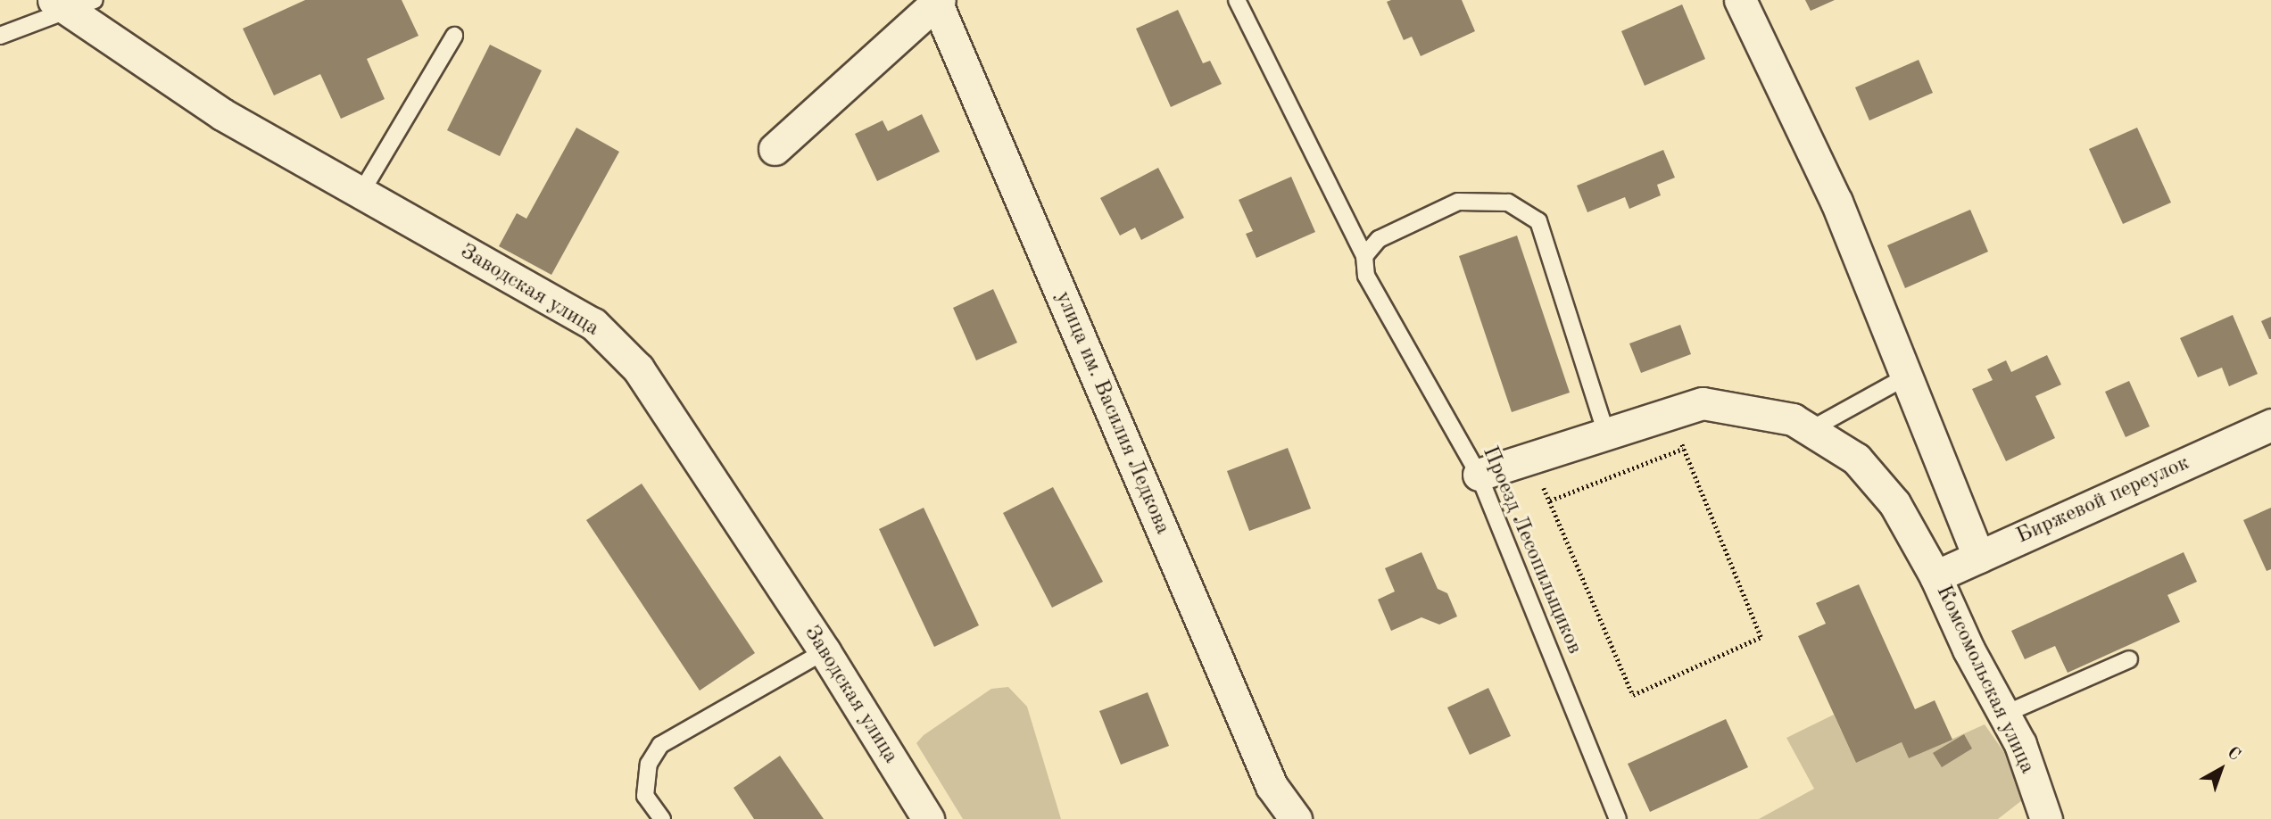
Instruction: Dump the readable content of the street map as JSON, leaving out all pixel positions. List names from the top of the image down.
{
  "streets": {
    "street": [
      "Заводская улица",
      "улица им. Василия Ледкова",
      "Биржевой переулок",
      "Комсомольская улица"
    ],
    "lane": ["Проезд Лесопильщиков"]
  },
  "crossings": [
    ["Биржевой переулок", "Комсомольская улица"],
    ["Проезд Лесопильщиков", "Комсомольская улица"]
  ],
  "north": "top right"
}
